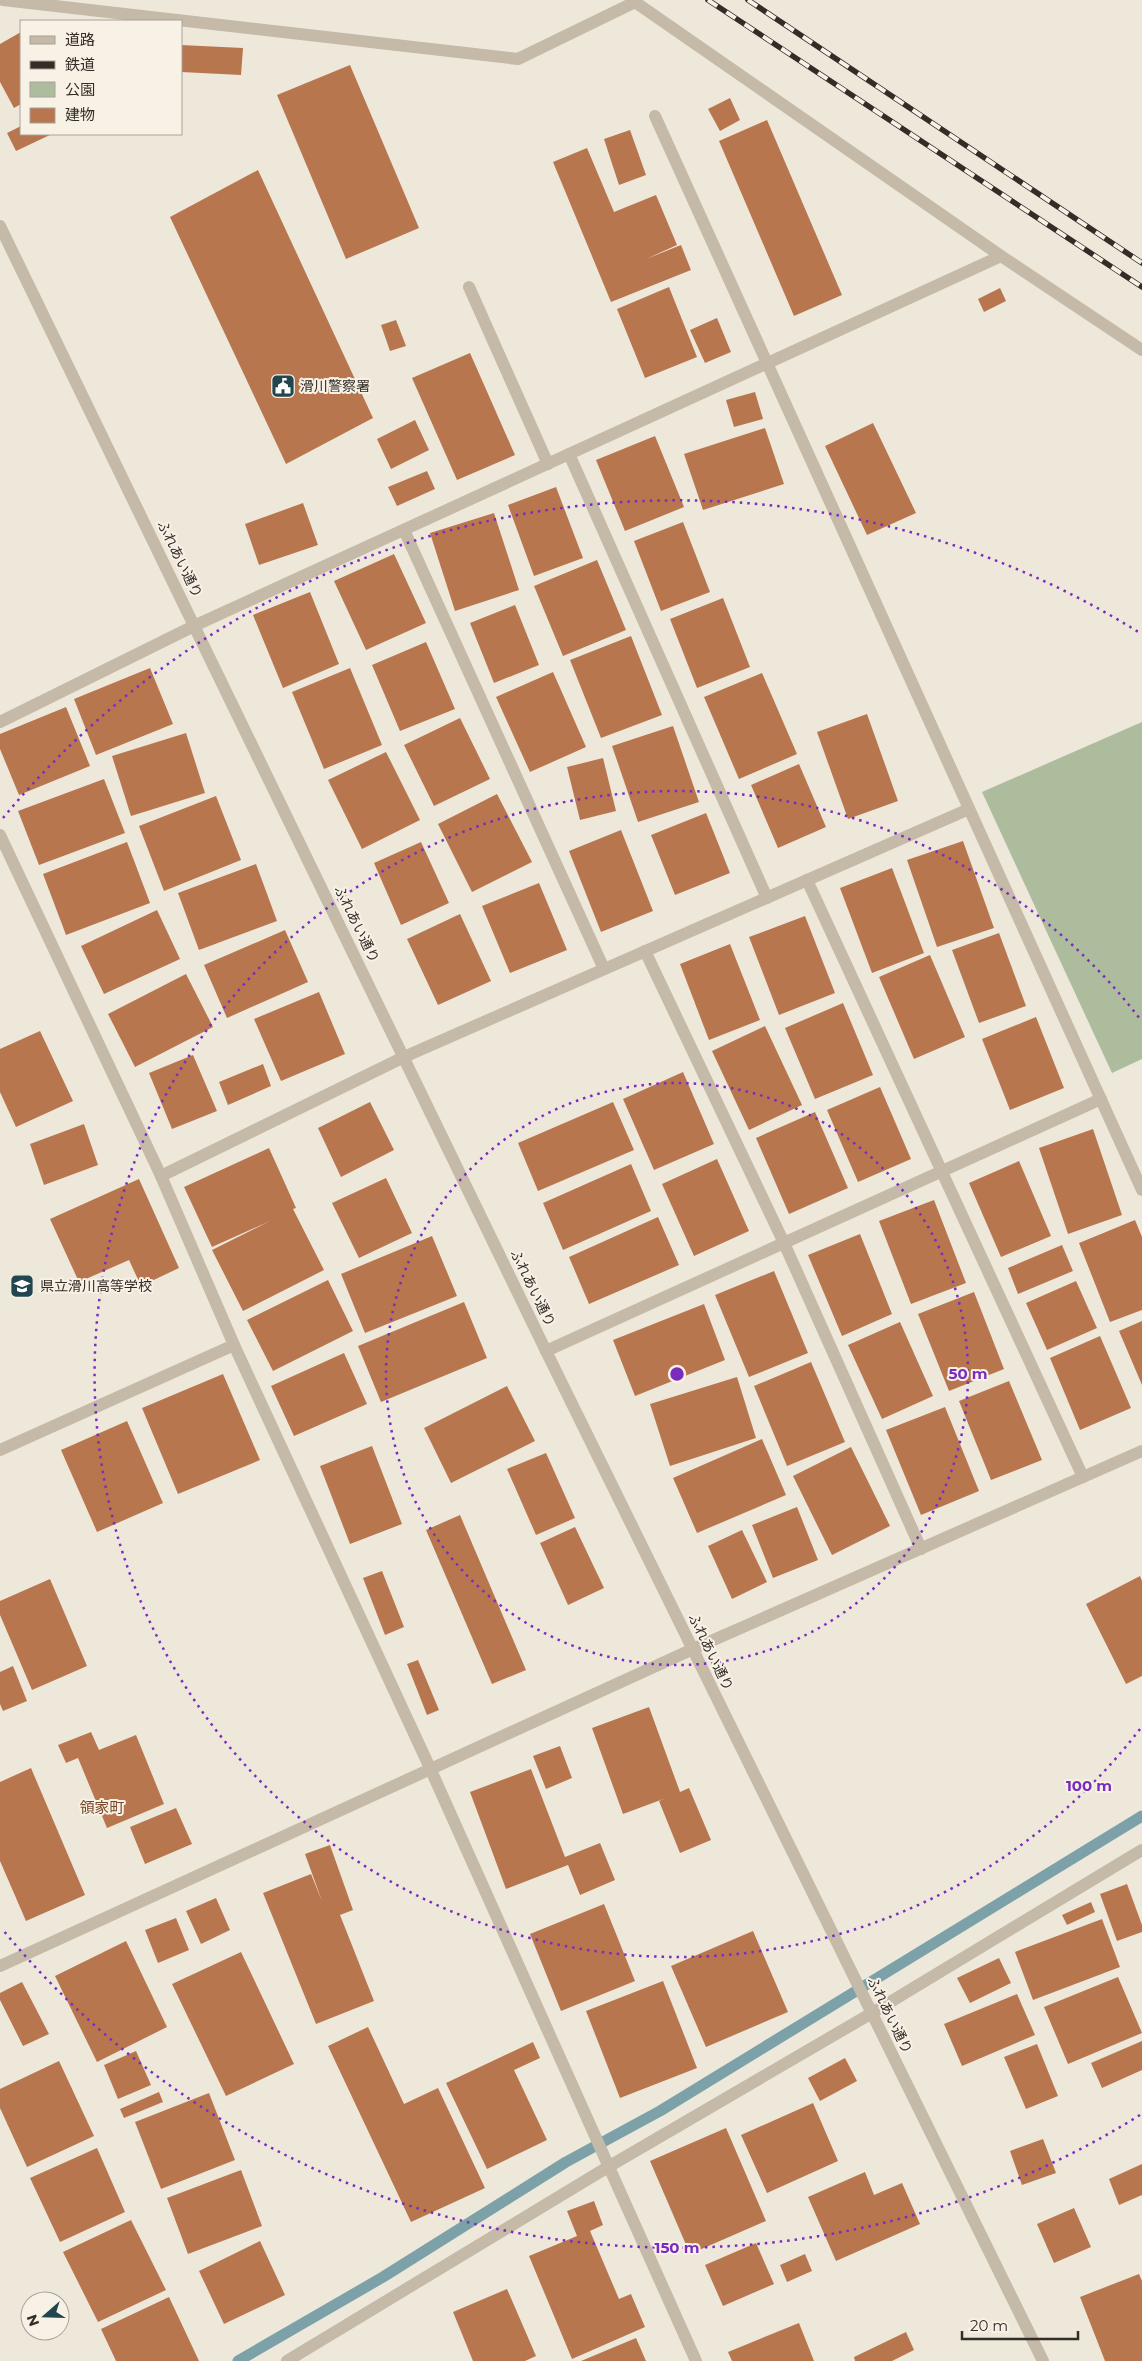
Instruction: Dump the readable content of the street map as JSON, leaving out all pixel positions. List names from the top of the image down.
{
  "streets": {
    "street": ["ふれあい通り"]
  },
  "districts": ["領家町"],
  "places": {
    "public building": ["滑川警察署"],
    "school or university": ["県立滑川高等学校"]
  },
  "legend": [
    "道路",
    "鉄道",
    "公園",
    "建物"
  ],
  "scale_bar": "20 m",
  "north": "left",
  "rings": ["50 m", "100 m", "150 m"]
}
